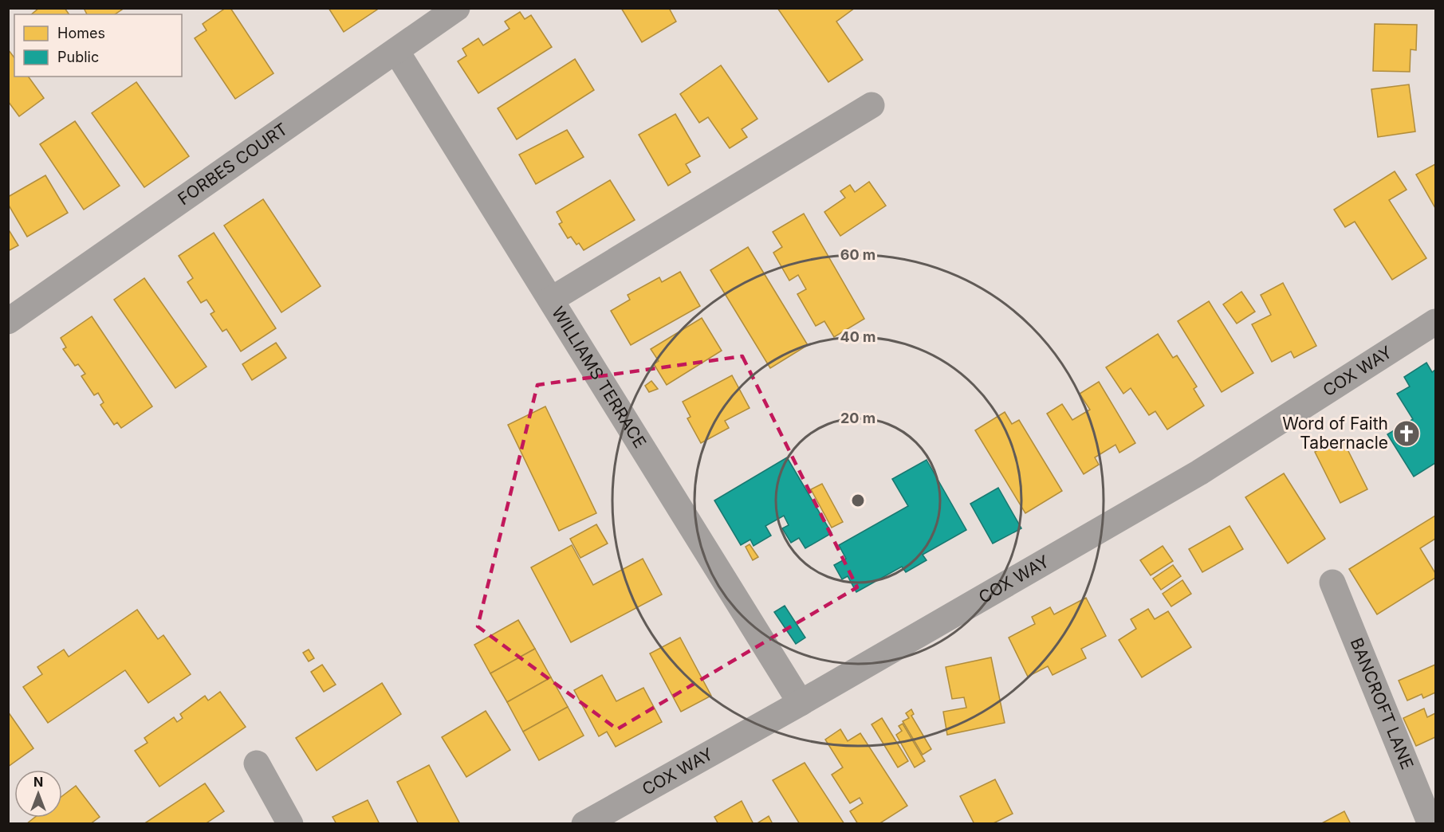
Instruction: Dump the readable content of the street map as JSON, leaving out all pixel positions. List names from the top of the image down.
{
  "streets": {
    "street": [
      "FORBES COURT",
      "COX WAY",
      "WILLIAMS TERRACE",
      "BANCROFT LANE"
    ]
  },
  "crossings": [
    ["FORBES COURT", "WILLIAMS TERRACE"],
    ["COX WAY", "WILLIAMS TERRACE"]
  ],
  "places": {
    "church": ["Word of Faith Tabernacle"]
  },
  "legend": ["Homes", "Public"],
  "north": "top",
  "rings": ["60 m", "40 m", "20 m"]
}
